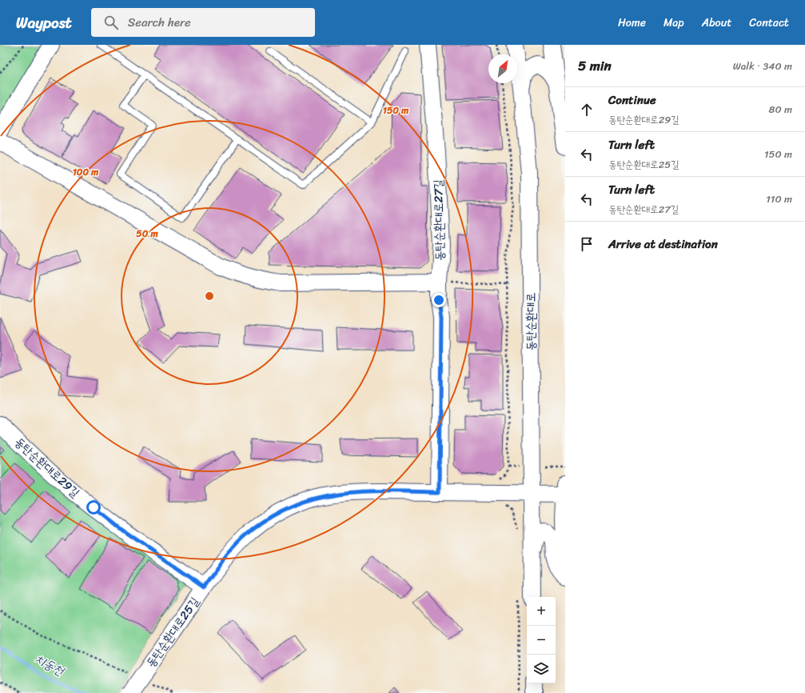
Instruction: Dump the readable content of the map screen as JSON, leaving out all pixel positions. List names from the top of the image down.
{
  "streets": {
    "street": [
      "동탄순환대로27길",
      "동탄순환대로",
      "동탄순환대로29길",
      "동탄순환대로25길"
    ]
  },
  "crossings": [
    ["동탄순환대로27길", "동탄순환대로25길"],
    ["동탄순환대로", "동탄순환대로25길"],
    ["동탄순환대로29길", "동탄순환대로25길"]
  ],
  "water": ["치동천"],
  "north": "top right",
  "page": {
    "header": "Waypost",
    "search": "Search here",
    "nav": [
      "Home",
      "Map",
      "About",
      "Contact"
    ],
    "heading": ["5 min", "Walk · 340 m"],
    "list": [
      ["Continue", "동탄순환대로29길", "80 m"],
      ["Turn left", "동탄순환대로25길", "150 m"],
      ["Turn left", "동탄순환대로27길", "110 m"],
      "Arrive at destination"
    ],
    "map_buttons": ["+", "−"]
  },
  "rings": ["150 m", "100 m", "50 m"]
}
